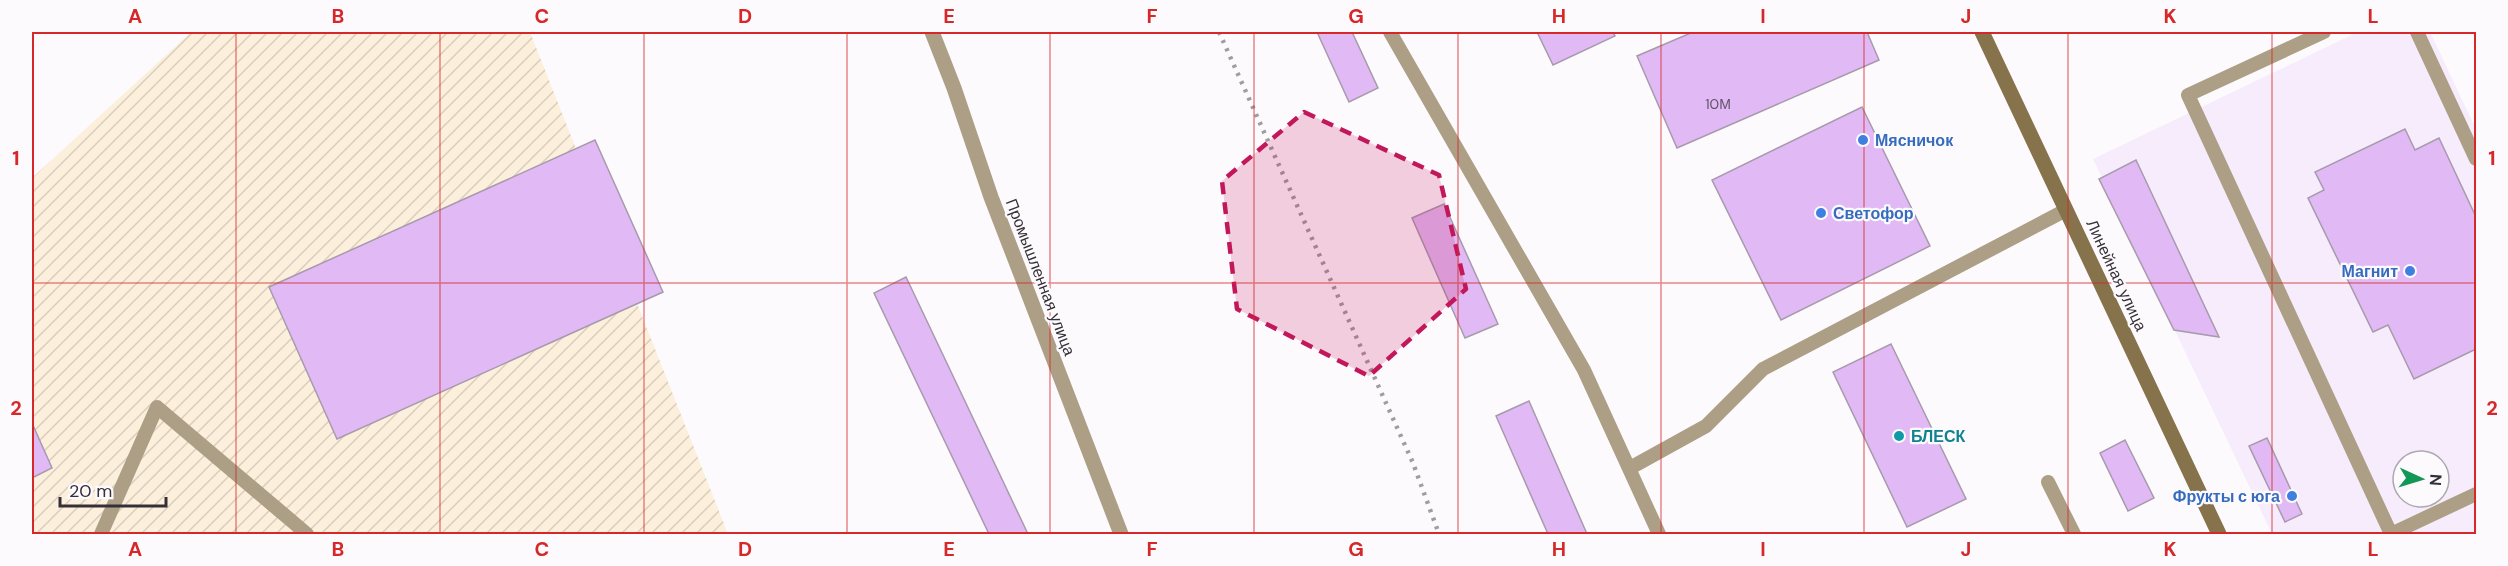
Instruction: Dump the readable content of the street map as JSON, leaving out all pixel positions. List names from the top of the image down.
{
  "streets": {
    "main road": ["Линейная улица"],
    "street": ["Промышленная улица"]
  },
  "places": [
    "Мясничок",
    "Светофор",
    "Магнит",
    "БЛЕСК",
    "Фрукты с юга"
  ],
  "house_numbers": ["10М"],
  "scale_bar": "20 m",
  "north": "right",
  "grid": {
    "columns": [
      "A",
      "B",
      "C",
      "D",
      "E",
      "F",
      "G",
      "H",
      "I",
      "J",
      "K",
      "L"
    ],
    "rows": ["1", "2"]
  }
}
